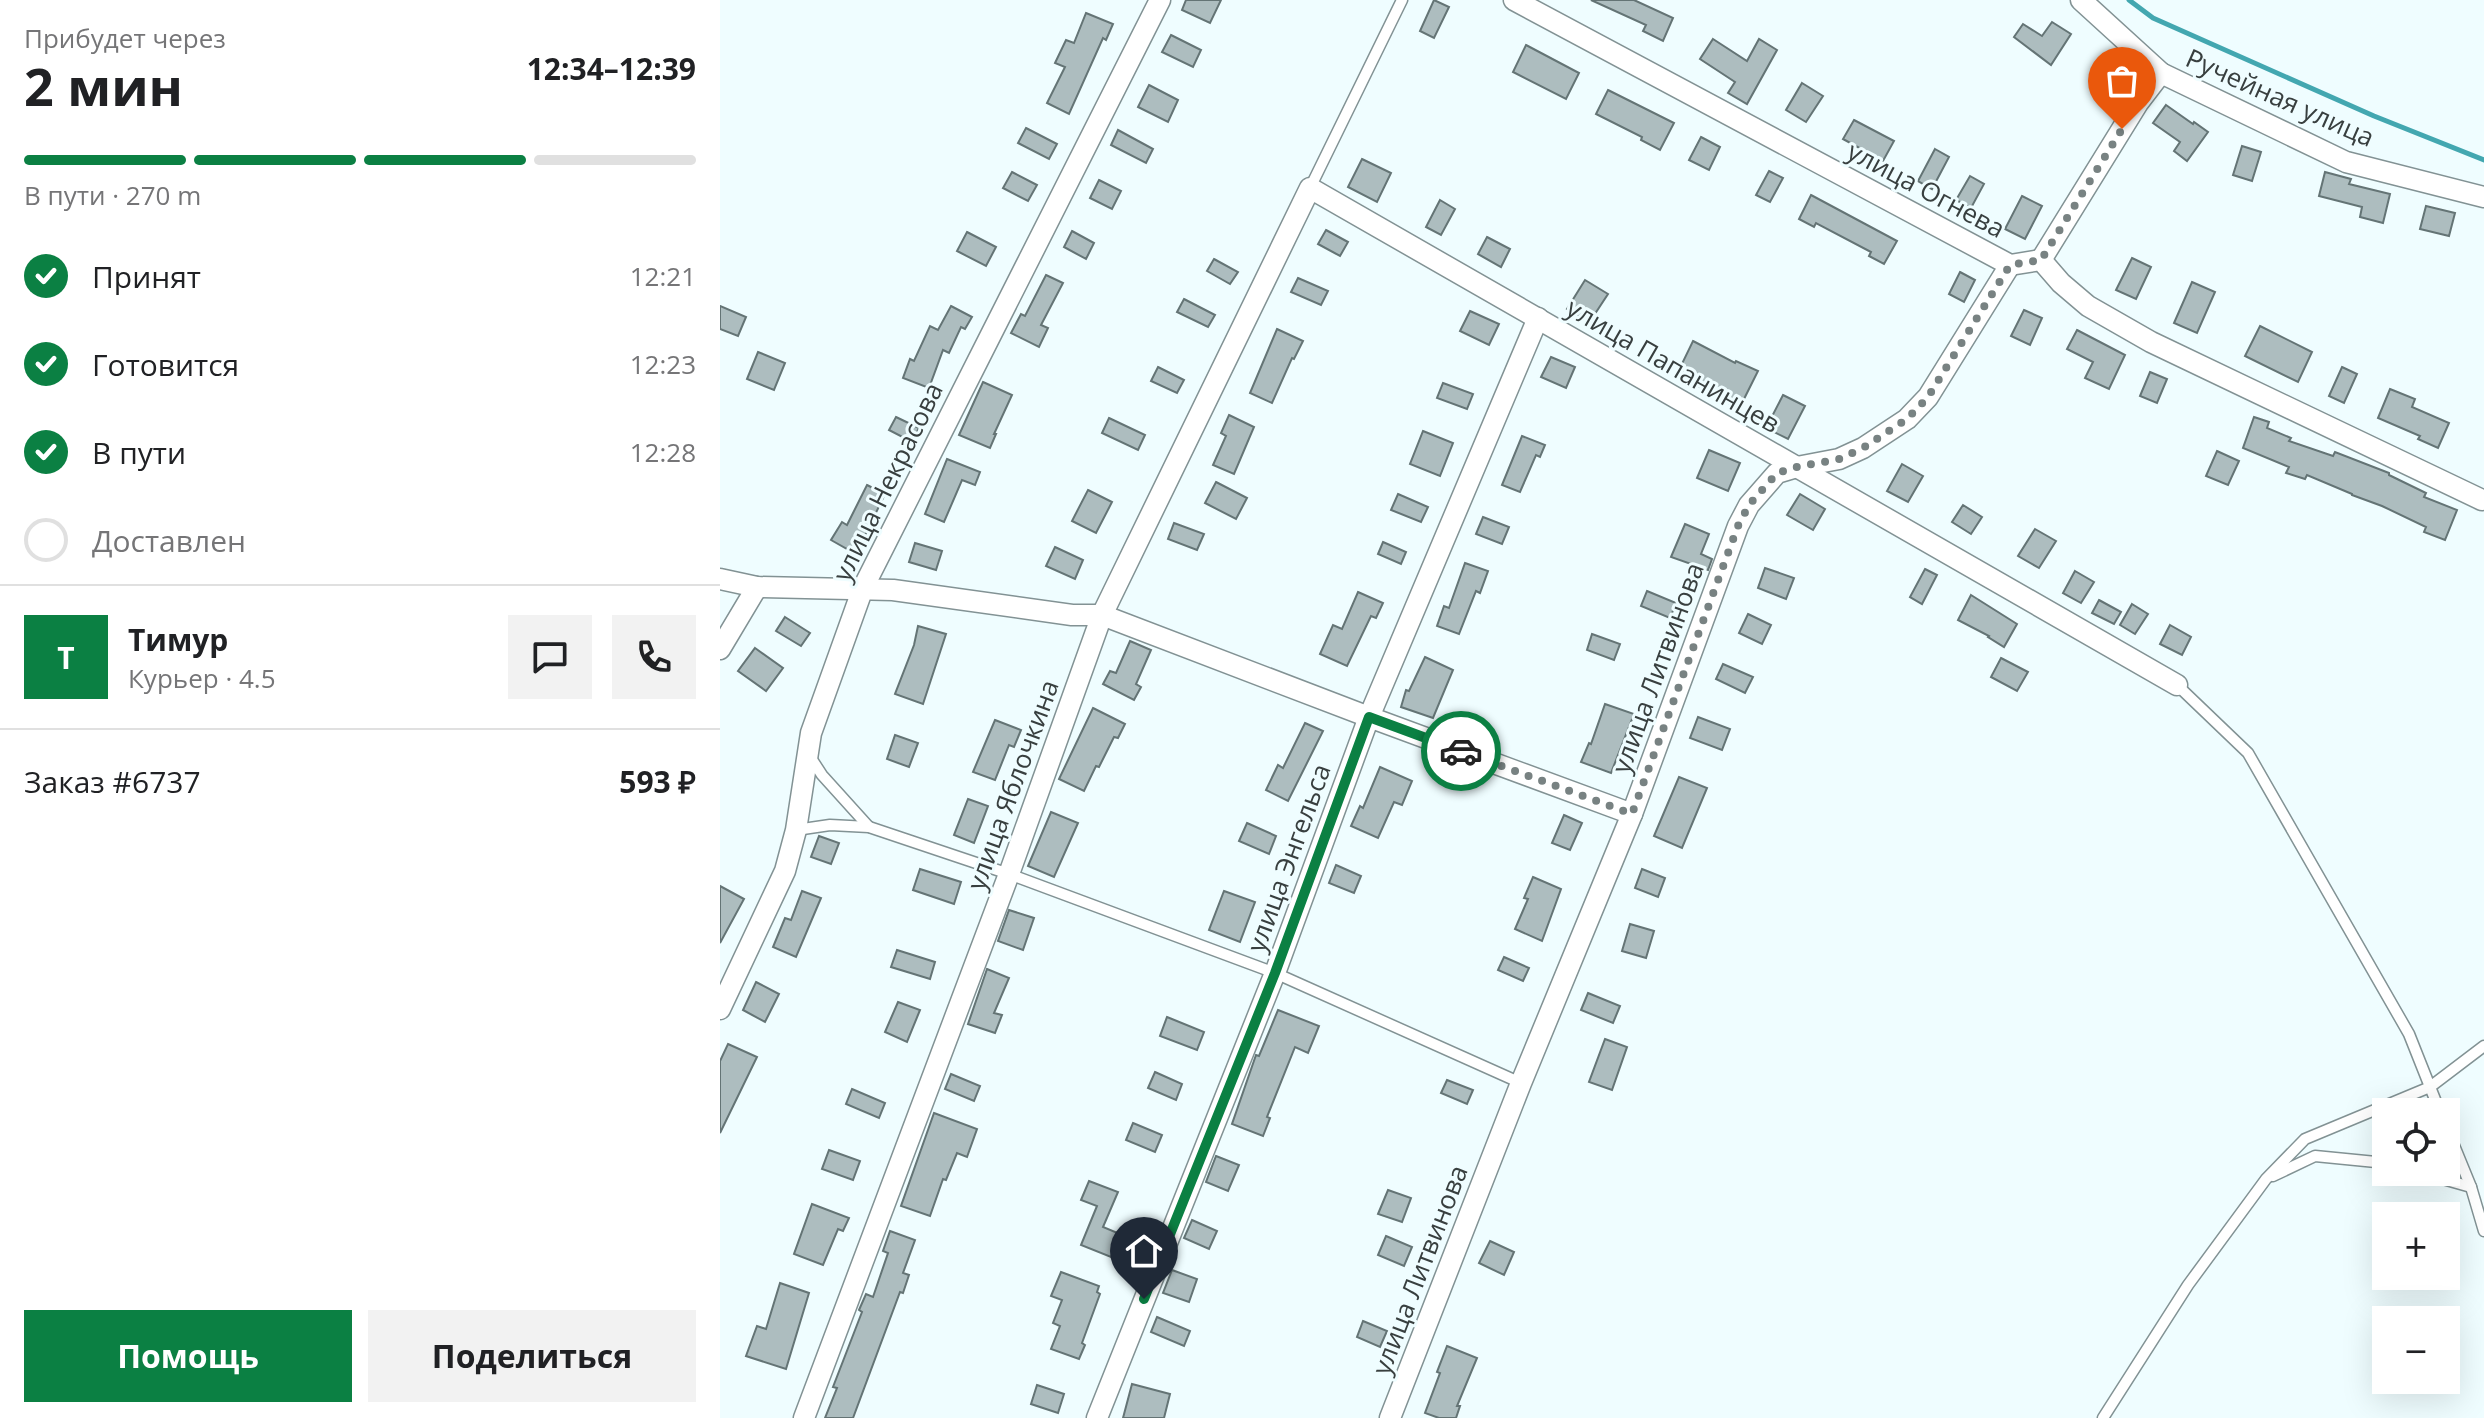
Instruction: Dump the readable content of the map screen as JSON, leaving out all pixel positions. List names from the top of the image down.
{
  "streets": {
    "street": [
      "Ручейная улица",
      "улица Огнева",
      "улица Папанинцев",
      "улица Некрасова",
      "улица Литвинова",
      "улица Яблочкина",
      "улица Энгельса"
    ]
  },
  "crossings": [
    ["улица Огнева", "улица Литвинова"],
    ["улица Папанинцев", "улица Литвинова"],
    ["улица Папанинцев", "улица Яблочкина"],
    ["улица Папанинцев", "улица Энгельса"]
  ],
  "page": {
    "heading": ["2 мин", "Прибудет через", "12:34–12:39"],
    "panel": [
      "Тимур",
      "Курьер · 4.5",
      "Заказ #6737",
      "593 ₽"
    ],
    "bar": "В пути · 270 m",
    "list": [
      ["Принят", "12:21"],
      ["Готовится", "12:23"],
      ["В пути", "12:28"],
      "Доставлен"
    ],
    "round": "Т",
    "map_buttons": ["+", "−"],
    "buttons": ["Помощь", "Поделиться"]
  }
}
